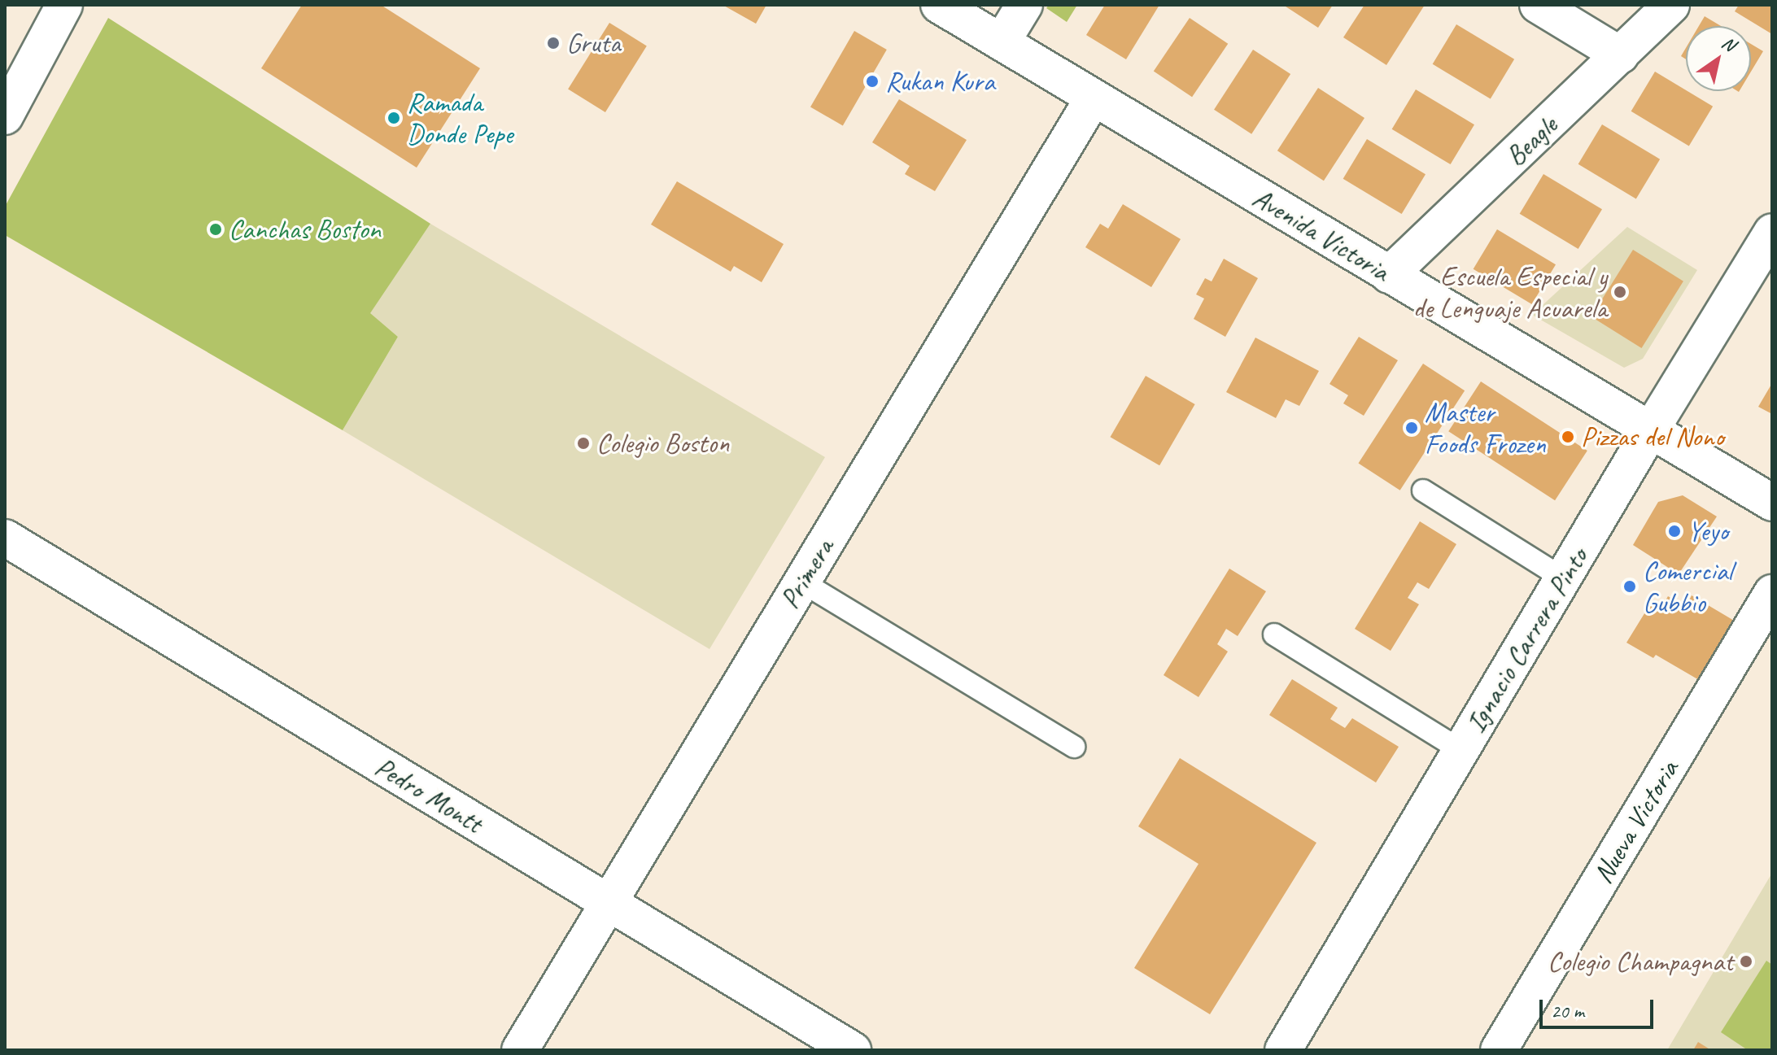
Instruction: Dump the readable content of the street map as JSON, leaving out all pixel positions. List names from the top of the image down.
{
  "streets": {
    "street": [
      "Beagle",
      "Avenida Victoria",
      "Primera",
      "Ignacio Carrera Pinto",
      "Pedro Montt",
      "Nueva Victoria"
    ]
  },
  "crossings": [
    ["Beagle", "Avenida Victoria"],
    ["Avenida Victoria", "Primera"],
    ["Avenida Victoria", "Ignacio Carrera Pinto"],
    ["Primera", "Pedro Montt"]
  ],
  "places": [
    "Gruta",
    "Rukan Kura",
    "Ramada Donde Pepe",
    "Canchas Boston",
    "Escuela Especial y de Lenguaje Acuarela",
    "Master Foods Frozen",
    "Pizzas del Nono",
    "Colegio Boston",
    "Yeyo",
    "Comercial Gubbio",
    "Colegio Champagnat"
  ],
  "scale_bar": "20 m",
  "north": "top right"
}
